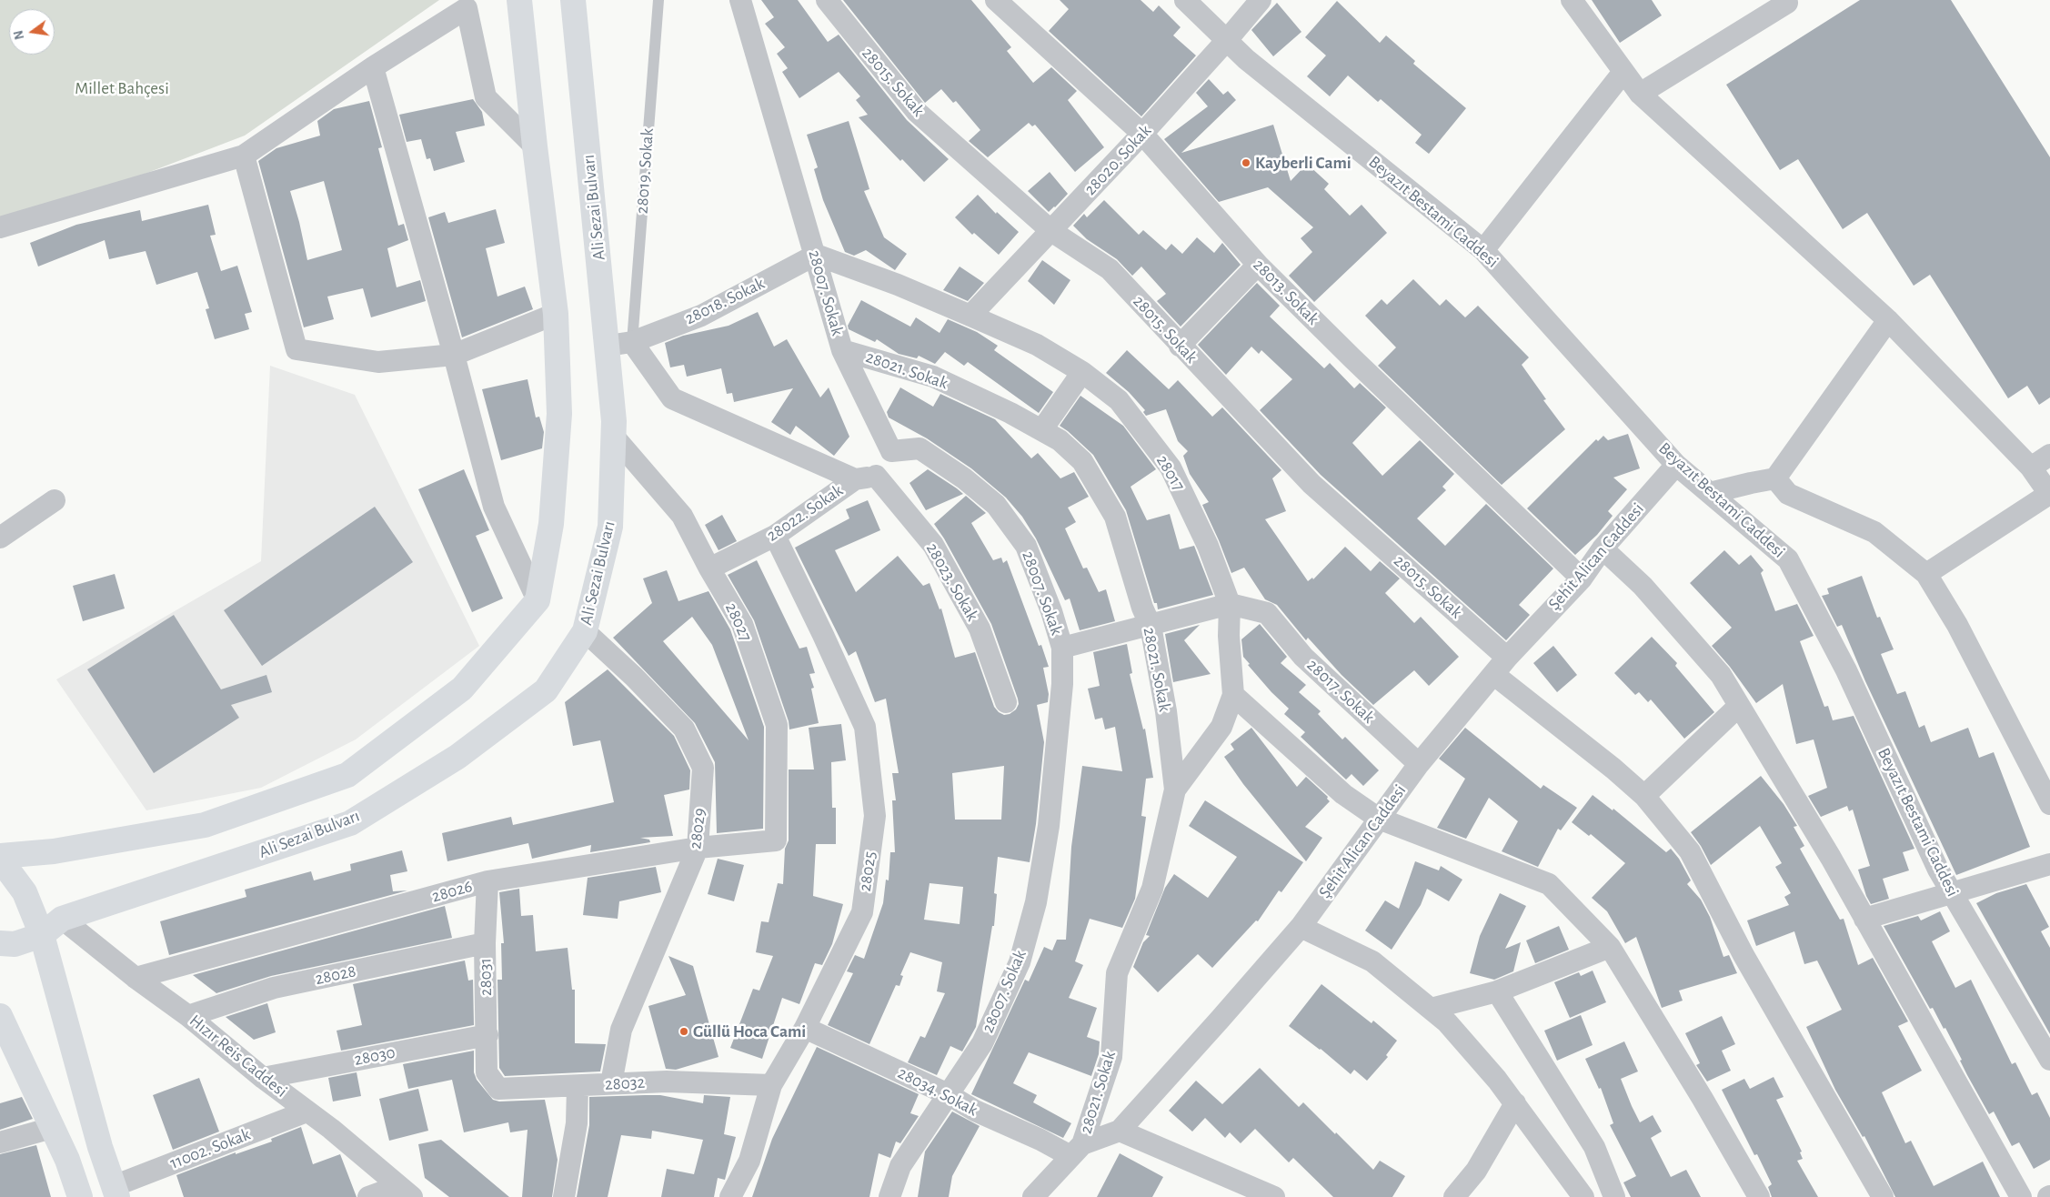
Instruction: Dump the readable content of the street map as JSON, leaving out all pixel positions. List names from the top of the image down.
{
  "streets": {
    "main road": ["Ali Sezai Bulvarı"],
    "street": [
      "28015. Sokak",
      "28020. Sokak",
      "Beyazıt Bestami Caddesi",
      "28013. Sokak",
      "28007. Sokak",
      "28018. Sokak",
      "28021. Sokak",
      "28017",
      "28022. Sokak",
      "Şehit Alican Caddesi",
      "28023. Sokak",
      "28027",
      "28017. Sokak",
      "28029",
      "28025",
      "28026",
      "28028",
      "28031",
      "Hızır Reis Caddesi",
      "28030",
      "28032",
      "28034. Sokak",
      "11002. Sokak"
    ],
    "lane": ["28019. Sokak"]
  },
  "crossings": [
    ["28015. Sokak", "28020. Sokak"],
    ["28015. Sokak", "Şehit Alican Caddesi"],
    ["28020. Sokak", "Beyazıt Bestami Caddesi"],
    ["28020. Sokak", "28013. Sokak"],
    ["28020. Sokak", "28017"],
    ["28019. Sokak", "28018. Sokak"],
    ["Ali Sezai Bulvarı", "28027"],
    ["Ali Sezai Bulvarı", "28029"],
    ["Ali Sezai Bulvarı", "Hızır Reis Caddesi"],
    ["Beyazıt Bestami Caddesi", "Şehit Alican Caddesi"],
    ["28013. Sokak", "Şehit Alican Caddesi"],
    ["28007. Sokak", "28018. Sokak"],
    ["28007. Sokak", "28021. Sokak"],
    ["28007. Sokak", "28017"],
    ["28007. Sokak", "28022. Sokak"],
    ["28007. Sokak", "28034. Sokak"],
    ["28018. Sokak", "28017"],
    ["28021. Sokak", "Şehit Alican Caddesi"],
    ["28021. Sokak", "28034. Sokak"],
    ["28017", "28017. Sokak"],
    ["28022. Sokak", "28023. Sokak"],
    ["28022. Sokak", "28027"],
    ["28022. Sokak", "28025"],
    ["Şehit Alican Caddesi", "28017. Sokak"],
    ["Şehit Alican Caddesi", "28034. Sokak"],
    ["28027", "28026"],
    ["28029", "28026"],
    ["28029", "28032"],
    ["28025", "28032"],
    ["28025", "28034. Sokak"],
    ["28026", "28031"],
    ["28026", "Hızır Reis Caddesi"],
    ["28028", "28031"],
    ["28028", "Hızır Reis Caddesi"],
    ["28031", "28030"],
    ["28031", "28032"],
    ["Hızır Reis Caddesi", "28030"],
    ["Hızır Reis Caddesi", "11002. Sokak"]
  ],
  "parks": ["Millet Bahçesi"],
  "places": ["Kayberli Cami", "Güllü Hoca Cami"],
  "north": "left"
}
